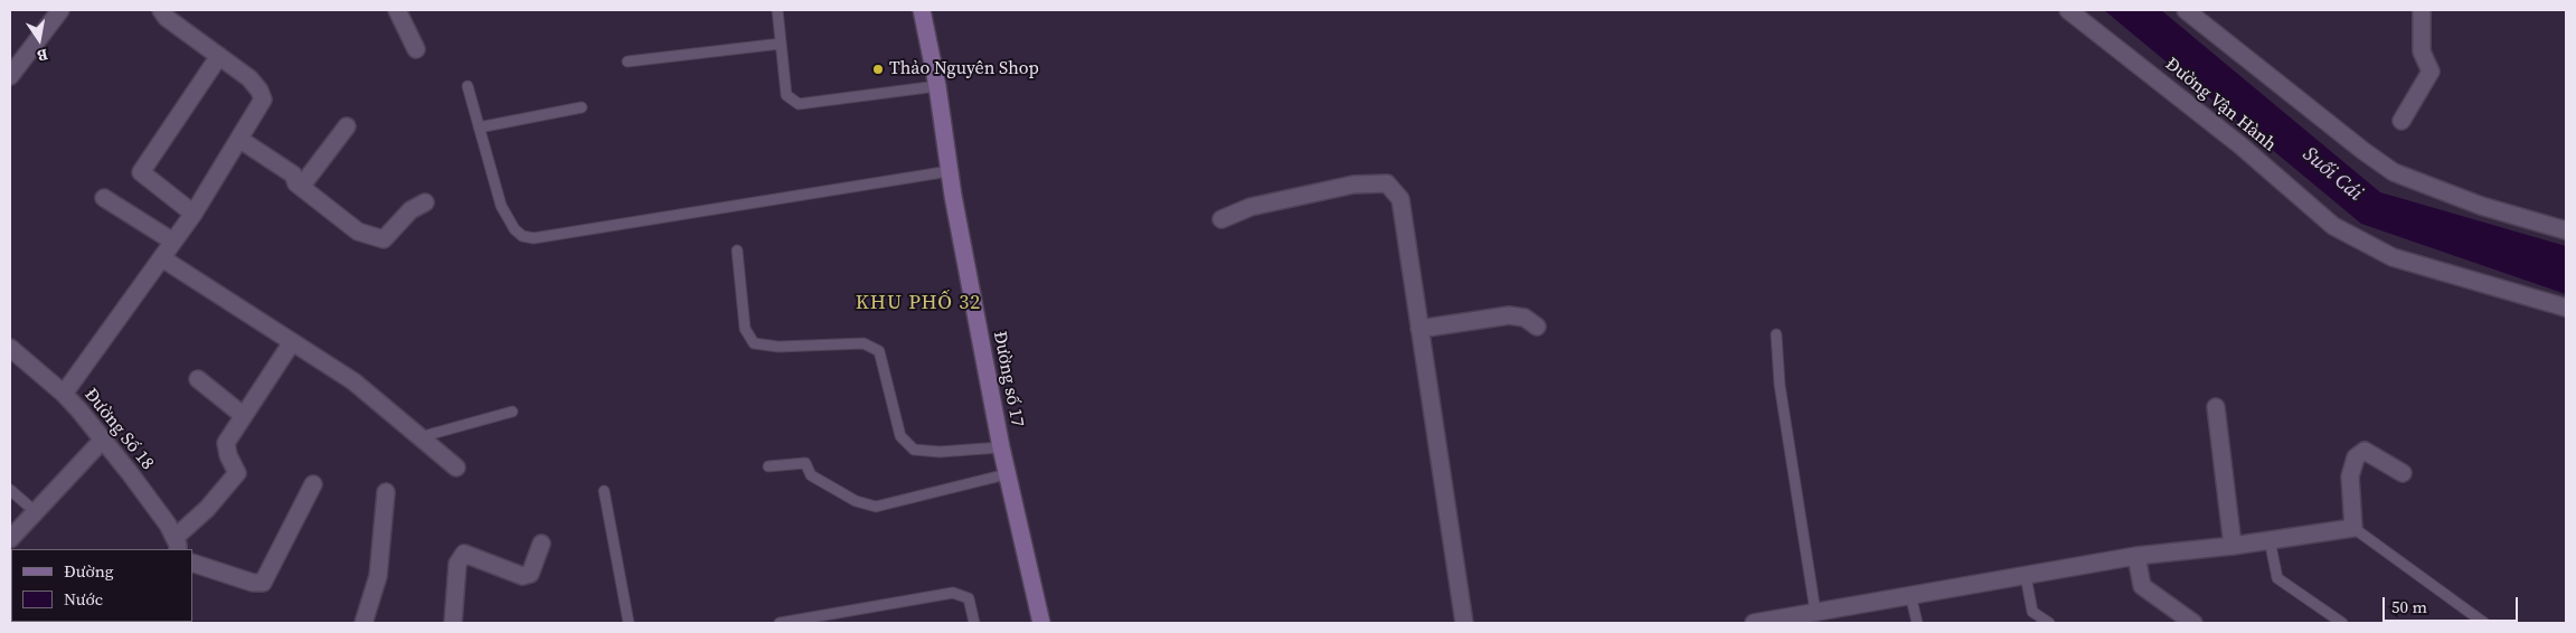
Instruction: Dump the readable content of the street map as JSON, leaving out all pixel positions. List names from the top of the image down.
{
  "streets": {
    "street": ["Đường Vận Hành", "Đường số 17", "Đường Số 18"]
  },
  "districts": ["KHU PHỐ 32"],
  "water": ["Suối Cái"],
  "places": ["Thảo Nguyên Shop"],
  "legend": ["Đường", "Nước"],
  "scale_bar": "50 m",
  "north": "bottom"
}
